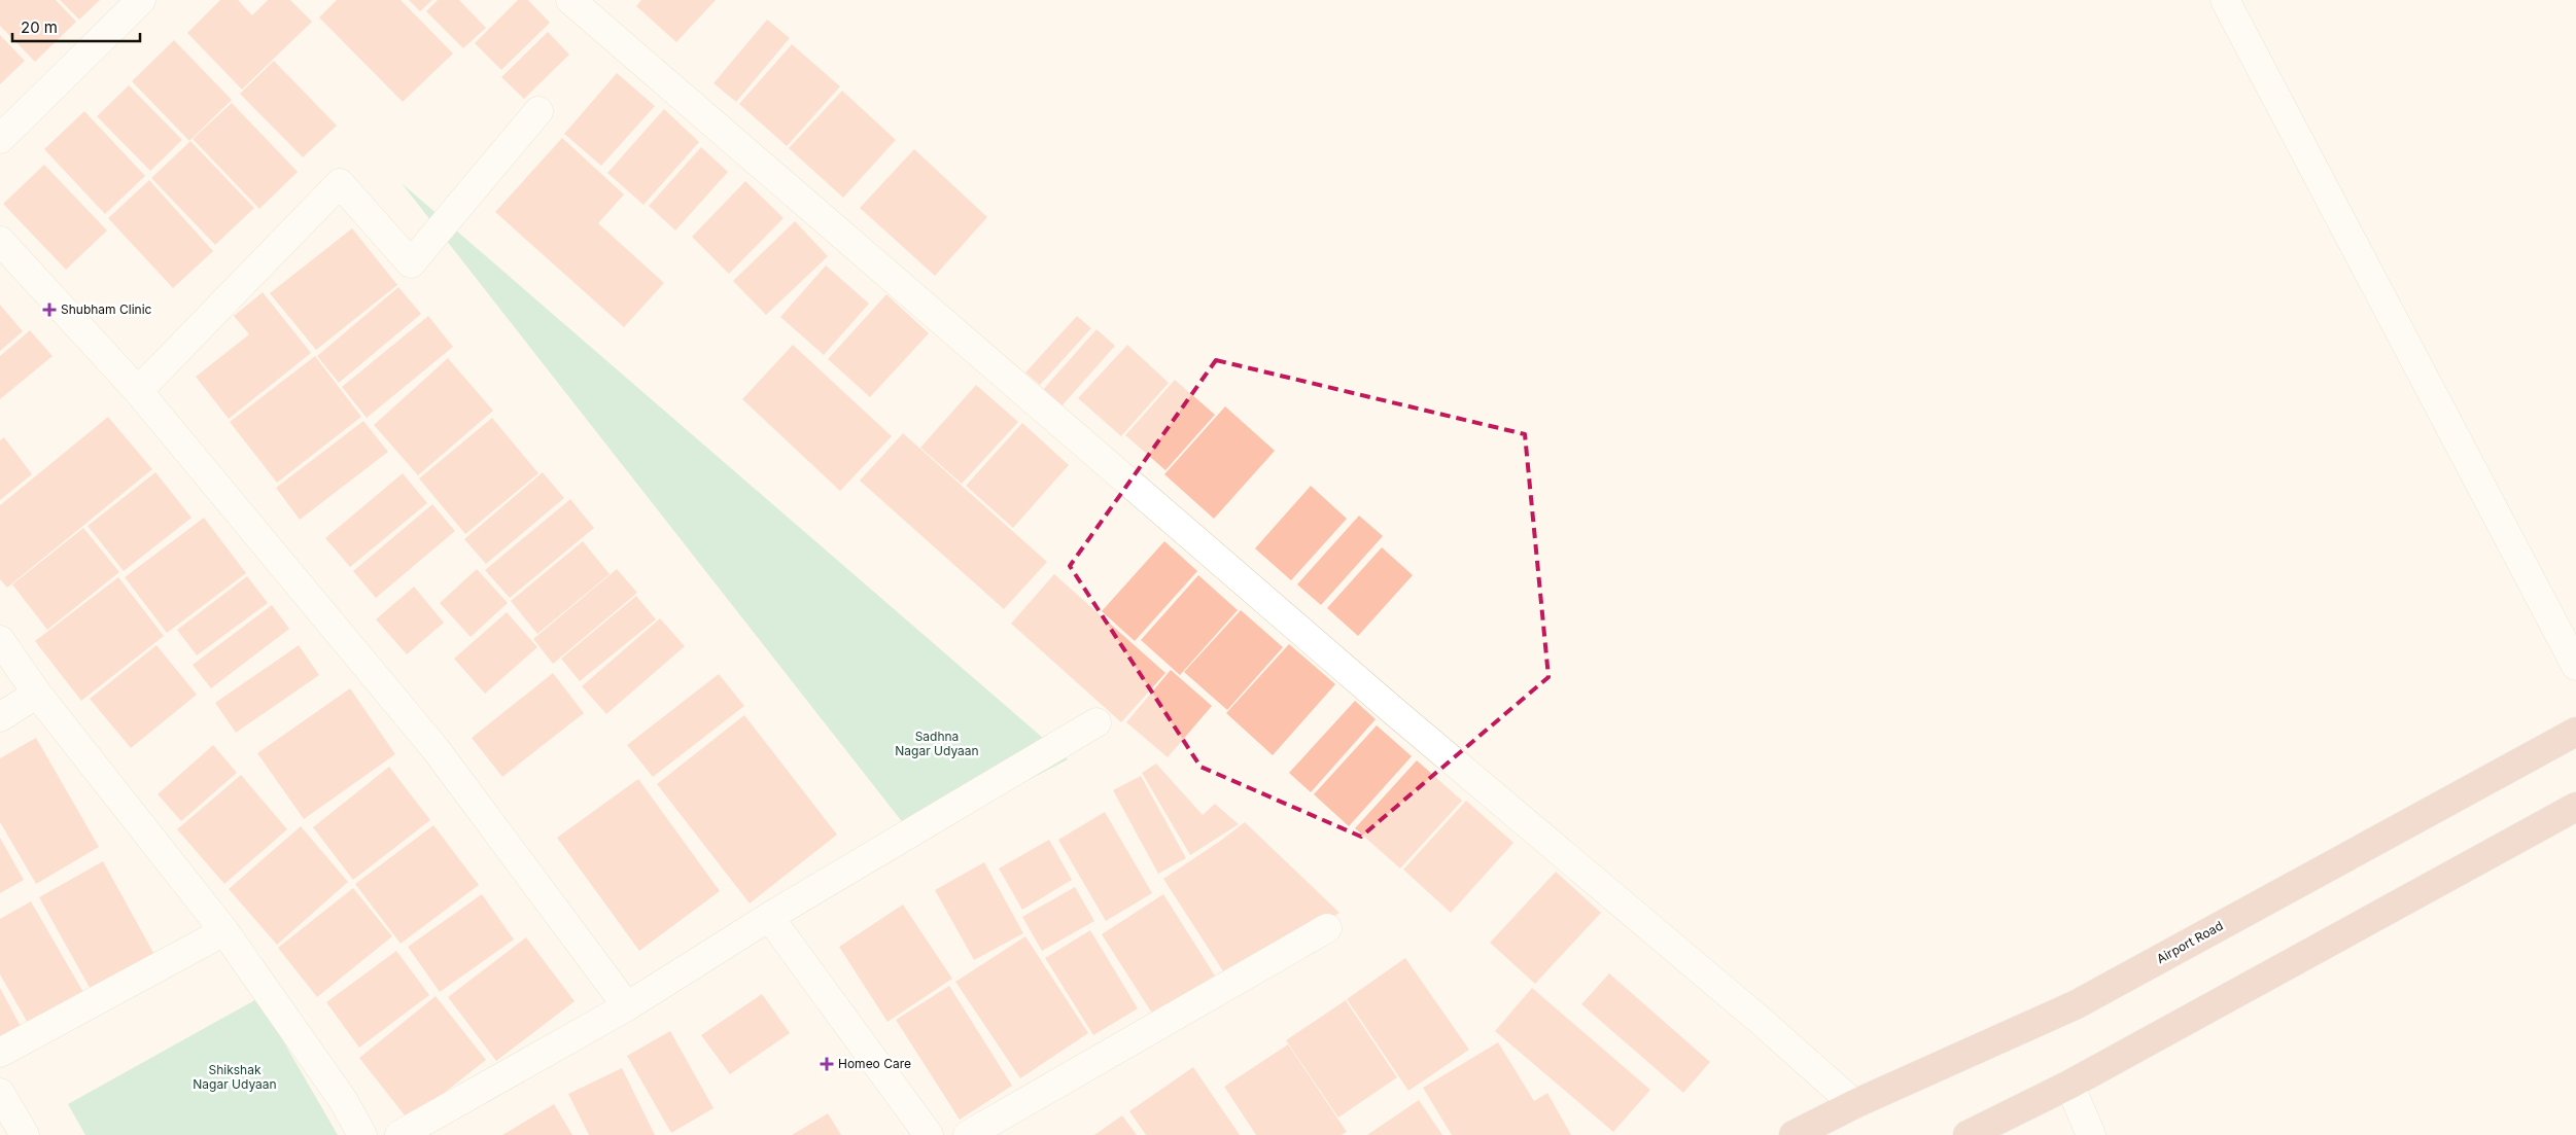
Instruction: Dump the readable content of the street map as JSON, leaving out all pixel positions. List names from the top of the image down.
{
  "streets": {
    "main road": ["Airport Road"]
  },
  "parks": ["Sadhna Nagar Udyaan", "Shikshak Nagar Udyaan"],
  "places": {
    "health": ["Shubham Clinic", "Homeo Care"]
  },
  "scale_bar": "20 m"
}
